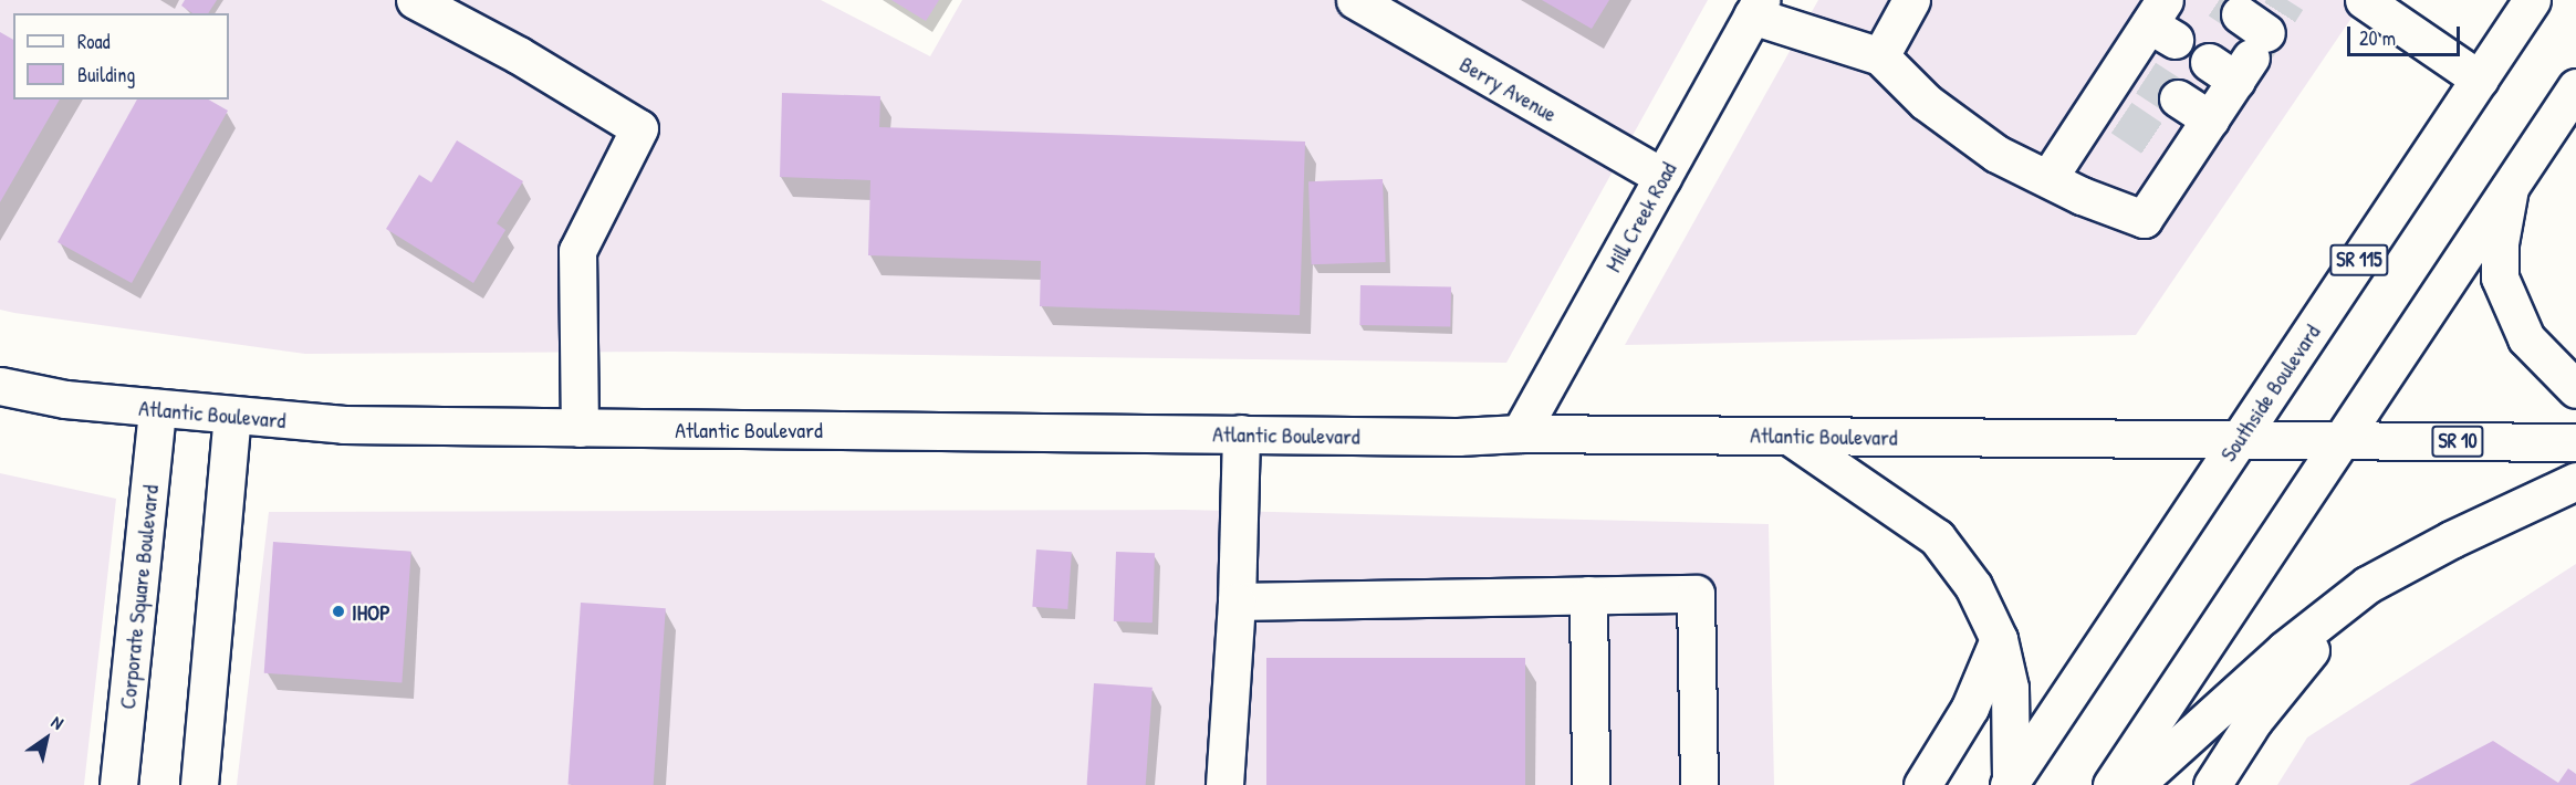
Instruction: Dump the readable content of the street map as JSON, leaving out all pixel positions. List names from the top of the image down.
{
  "streets": {
    "main road": [
      "Berry Avenue",
      "Mill Creek Road",
      "SR 115",
      "Southside Boulevard",
      "Atlantic Boulevard",
      "SR 10",
      "Corporate Square Boulevard"
    ]
  },
  "crossings": [
    ["Berry Avenue", "Mill Creek Road"],
    ["Mill Creek Road", "Atlantic Boulevard"],
    ["Southside Boulevard", "Atlantic Boulevard"],
    ["Atlantic Boulevard", "Corporate Square Boulevard"]
  ],
  "places": ["IHOP"],
  "legend": ["Road", "Building"],
  "scale_bar": "20 m",
  "north": "top right"
}
